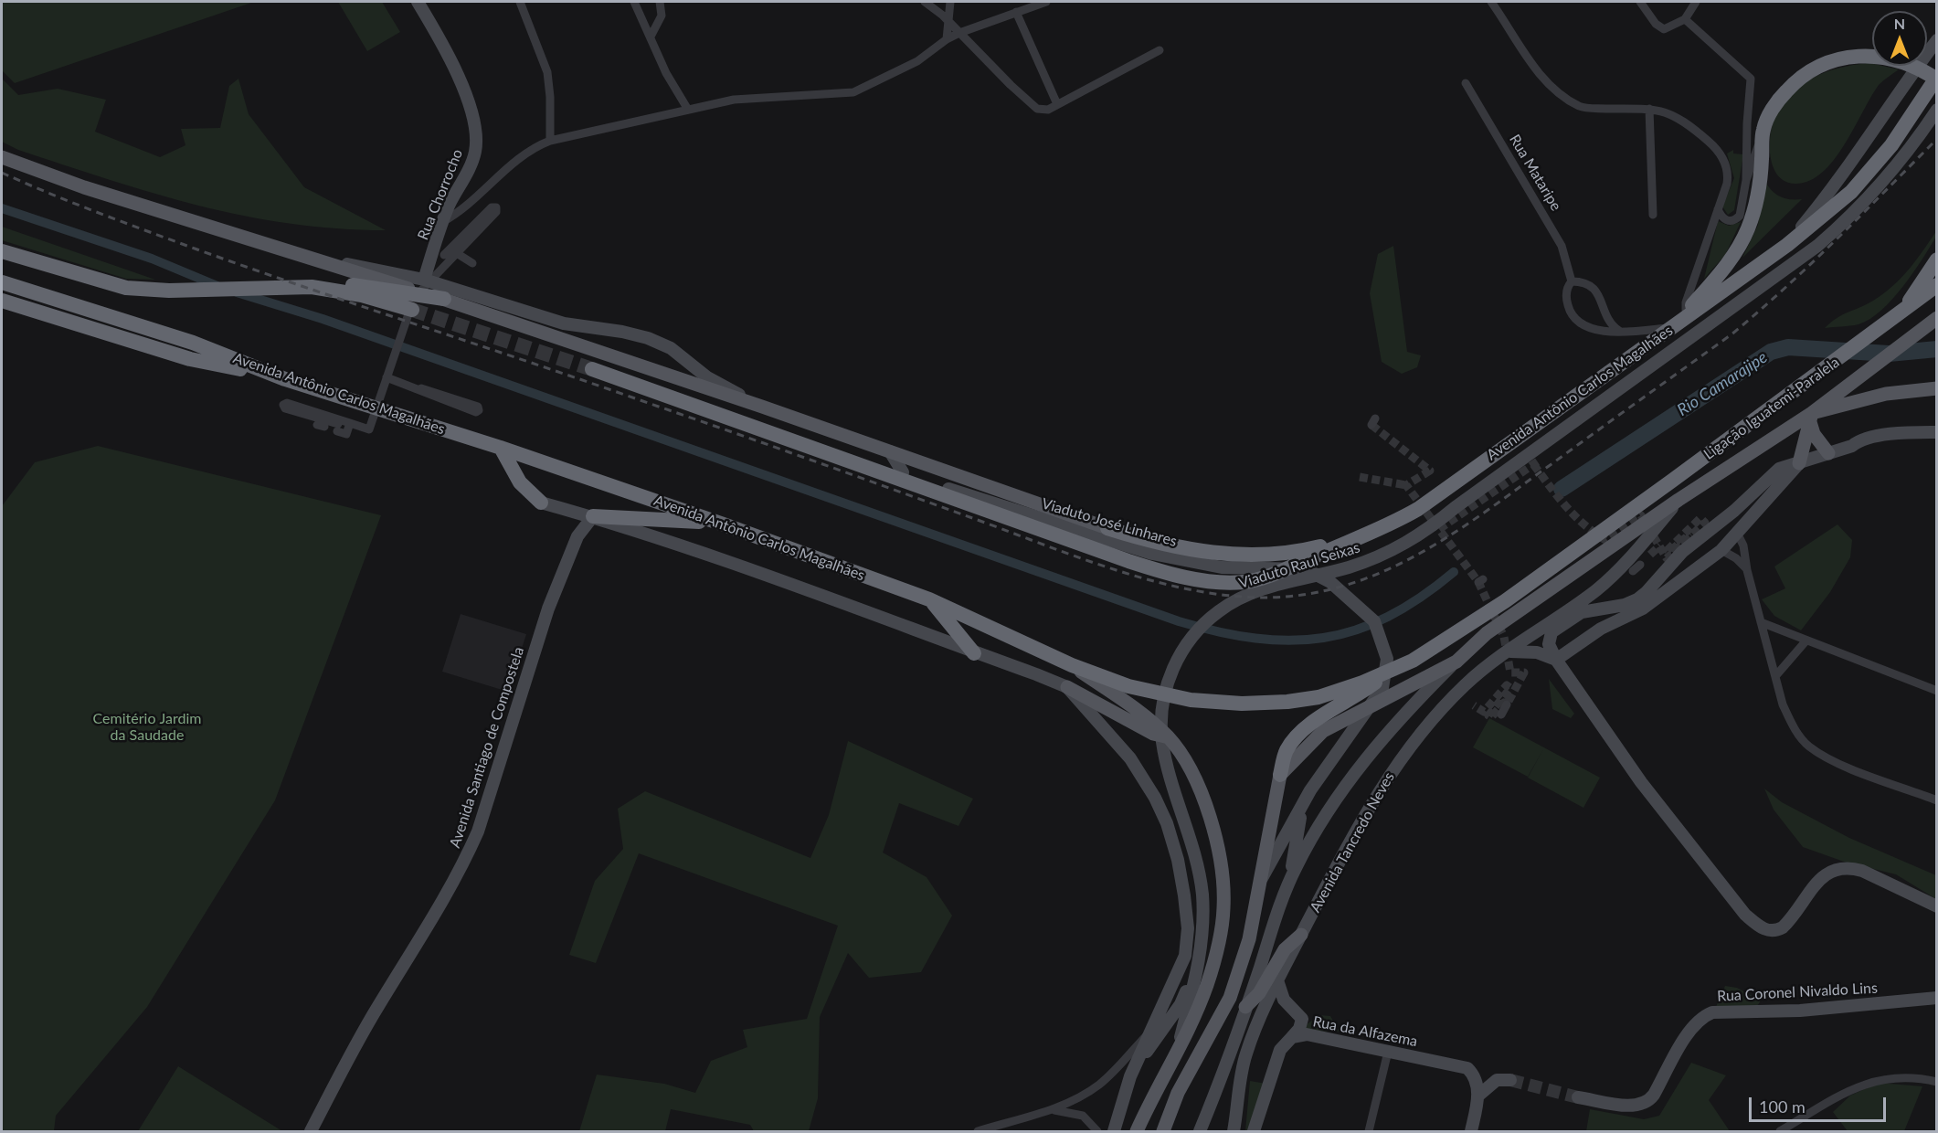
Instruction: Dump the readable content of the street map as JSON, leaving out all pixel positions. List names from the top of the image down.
{
  "streets": {
    "highway": ["Avenida Antônio Carlos Magalhães", "Ligação Iguatemi-Paralela"],
    "main road": [
      "Rua Chorrocho",
      "Viaduto José Linhares",
      "Viaduto Raul Seixas",
      "Avenida Santiago de Compostela",
      "Avenida Tancredo Neves",
      "Rua Coronel Nivaldo Lins",
      "Rua da Alfazema"
    ],
    "street": ["Rua Mataripe"]
  },
  "crossings": [
    ["Rua Mataripe", "Avenida Antônio Carlos Magalhães"],
    ["Avenida Antônio Carlos Magalhães", "Viaduto José Linhares"],
    ["Avenida Antônio Carlos Magalhães", "Viaduto Raul Seixas"]
  ],
  "water": ["Rio Camarajipe"],
  "parks": ["Cemitério Jardim da Saudade"],
  "scale_bar": "100 m",
  "north": "top"
}
